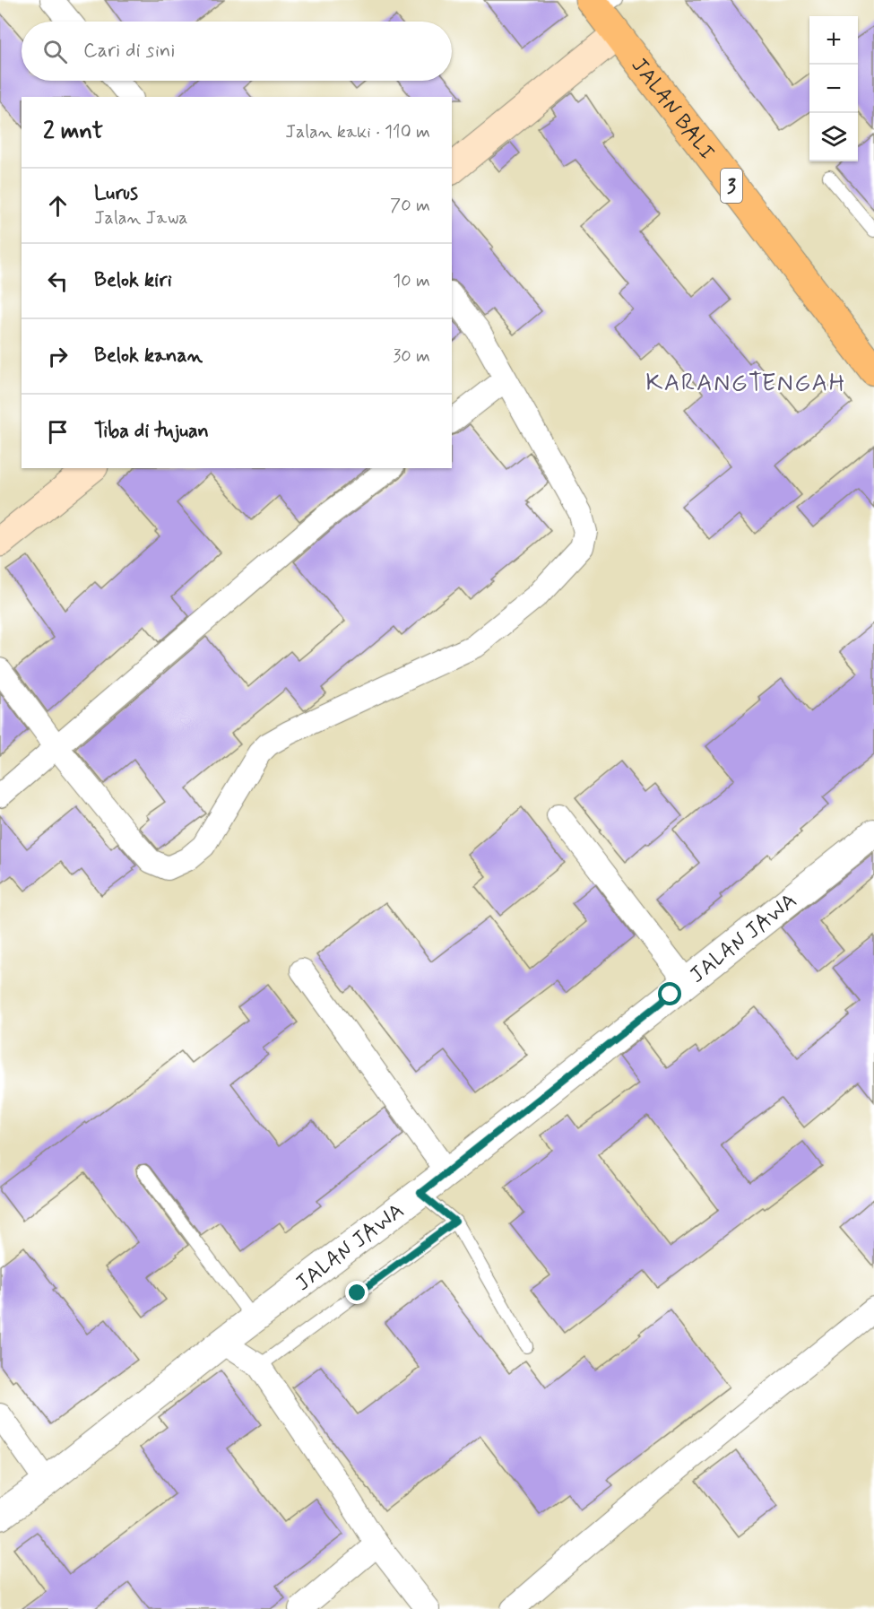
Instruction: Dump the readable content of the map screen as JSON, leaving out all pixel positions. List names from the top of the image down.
{
  "streets": {
    "highway": ["JALAN BALI", "3"],
    "street": ["JALAN JAWA"]
  },
  "districts": ["KARANGTENGAH"],
  "page": {
    "map_buttons": ["+", "−"],
    "search": "Cari di sini",
    "heading": ["2 mnt", "Jalan kaki · 110 m"],
    "list": [
      ["Lurus", "Jalan Jawa", "70 m"],
      ["Belok kiri", "10 m"],
      ["Belok kanan", "30 m"],
      "Tiba di tujuan"
    ]
  }
}
